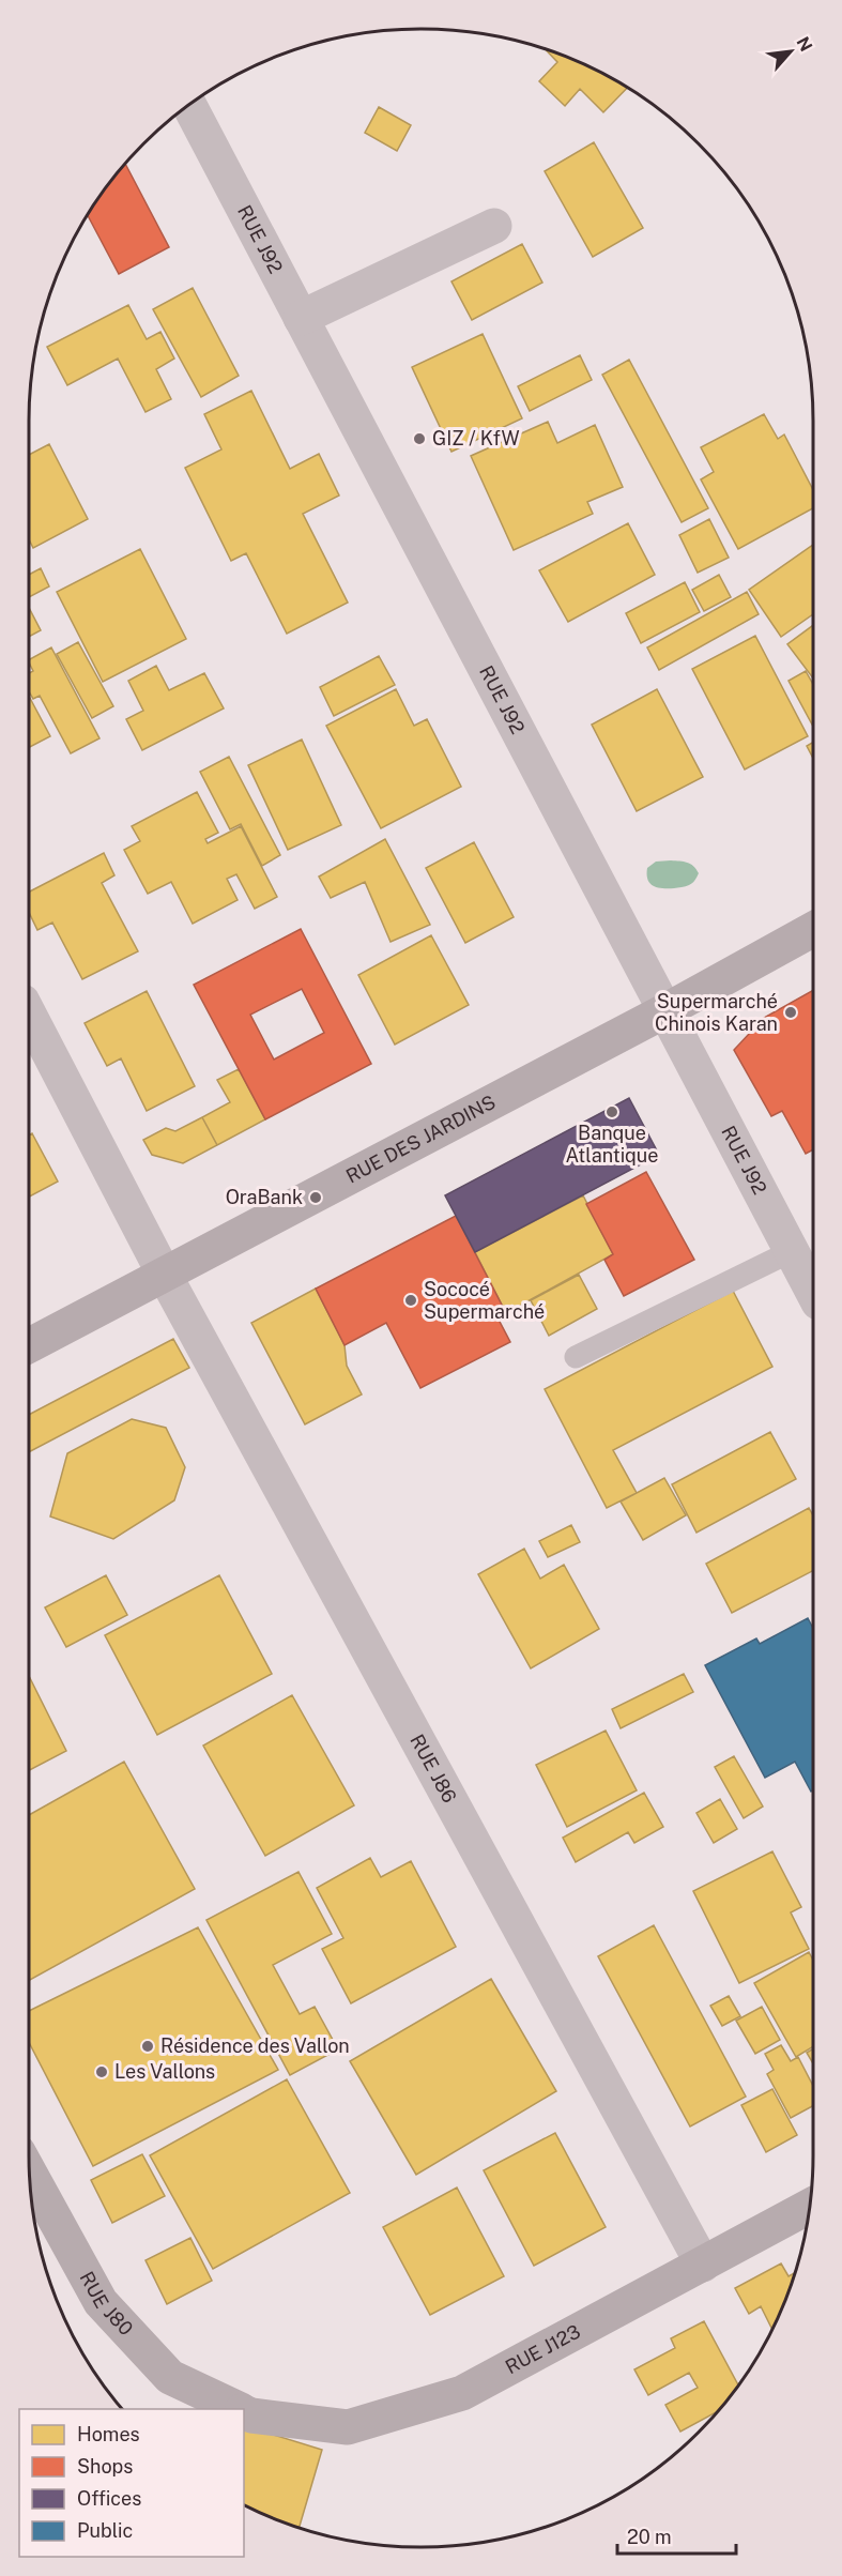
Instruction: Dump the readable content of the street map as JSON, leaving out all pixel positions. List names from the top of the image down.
{
  "streets": {
    "street": [
      "RUE J92",
      "RUE DES JARDINS",
      "RUE J86",
      "RUE J80",
      "RUE J123"
    ]
  },
  "crossings": [
    ["RUE J92", "RUE DES JARDINS"],
    ["RUE DES JARDINS", "RUE J86"],
    ["RUE J86", "RUE J123"]
  ],
  "places": [
    "GIZ / KfW",
    "Supermarché Chinois Karan",
    "Banque Atlantique",
    "OraBank",
    "Sococé Supermarché",
    "Résidence des Vallon",
    "Les Vallons"
  ],
  "legend": [
    "Homes",
    "Shops",
    "Offices",
    "Public"
  ],
  "scale_bar": "20 m",
  "north": "top right"
}
